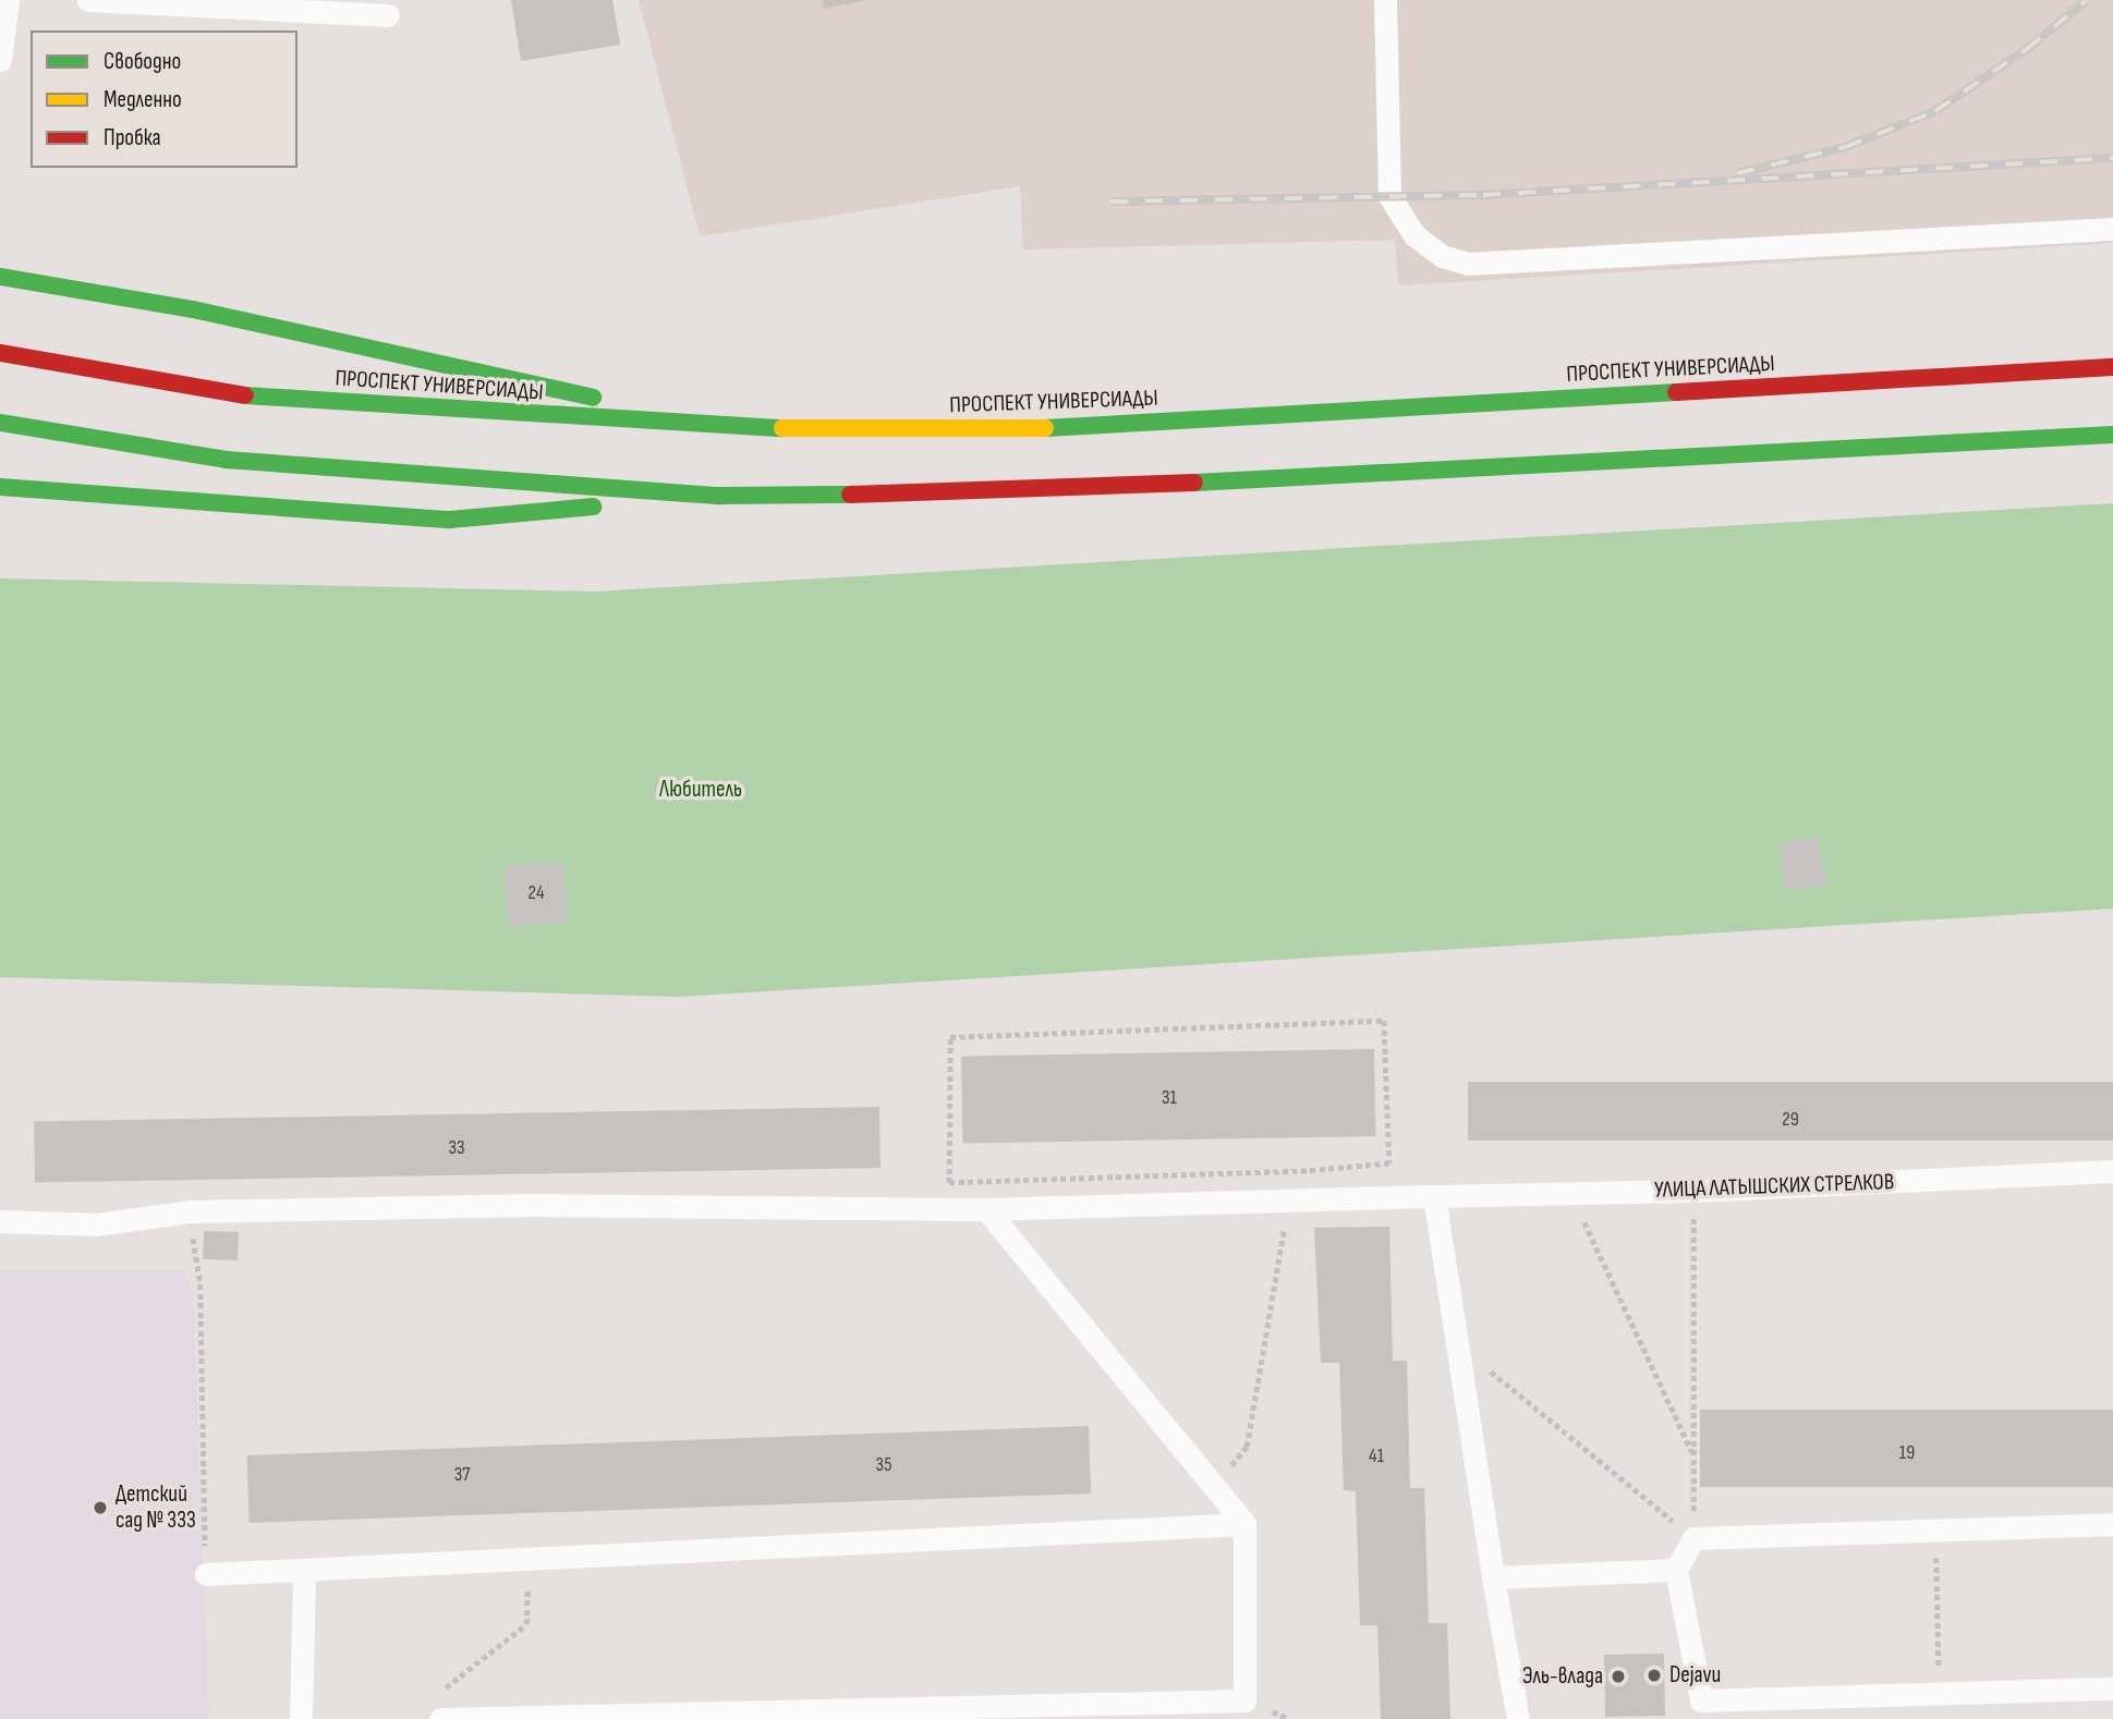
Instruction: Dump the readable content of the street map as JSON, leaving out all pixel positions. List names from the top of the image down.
{
  "streets": {
    "main road": ["ПРОСПЕКТ УНИВЕРСИАДЫ"],
    "lane": ["УЛИЦА ЛАТЫШСКИХ СТРЕЛКОВ"]
  },
  "parks": ["Любитель"],
  "places": ["Детский сад № 333", "Dejavu", "Эль-влада"],
  "house_numbers": [
    "24",
    "31",
    "29",
    "33",
    "19",
    "41",
    "35",
    "37"
  ],
  "legend": ["Свободно", "Медленно", "Пробка"]
}
